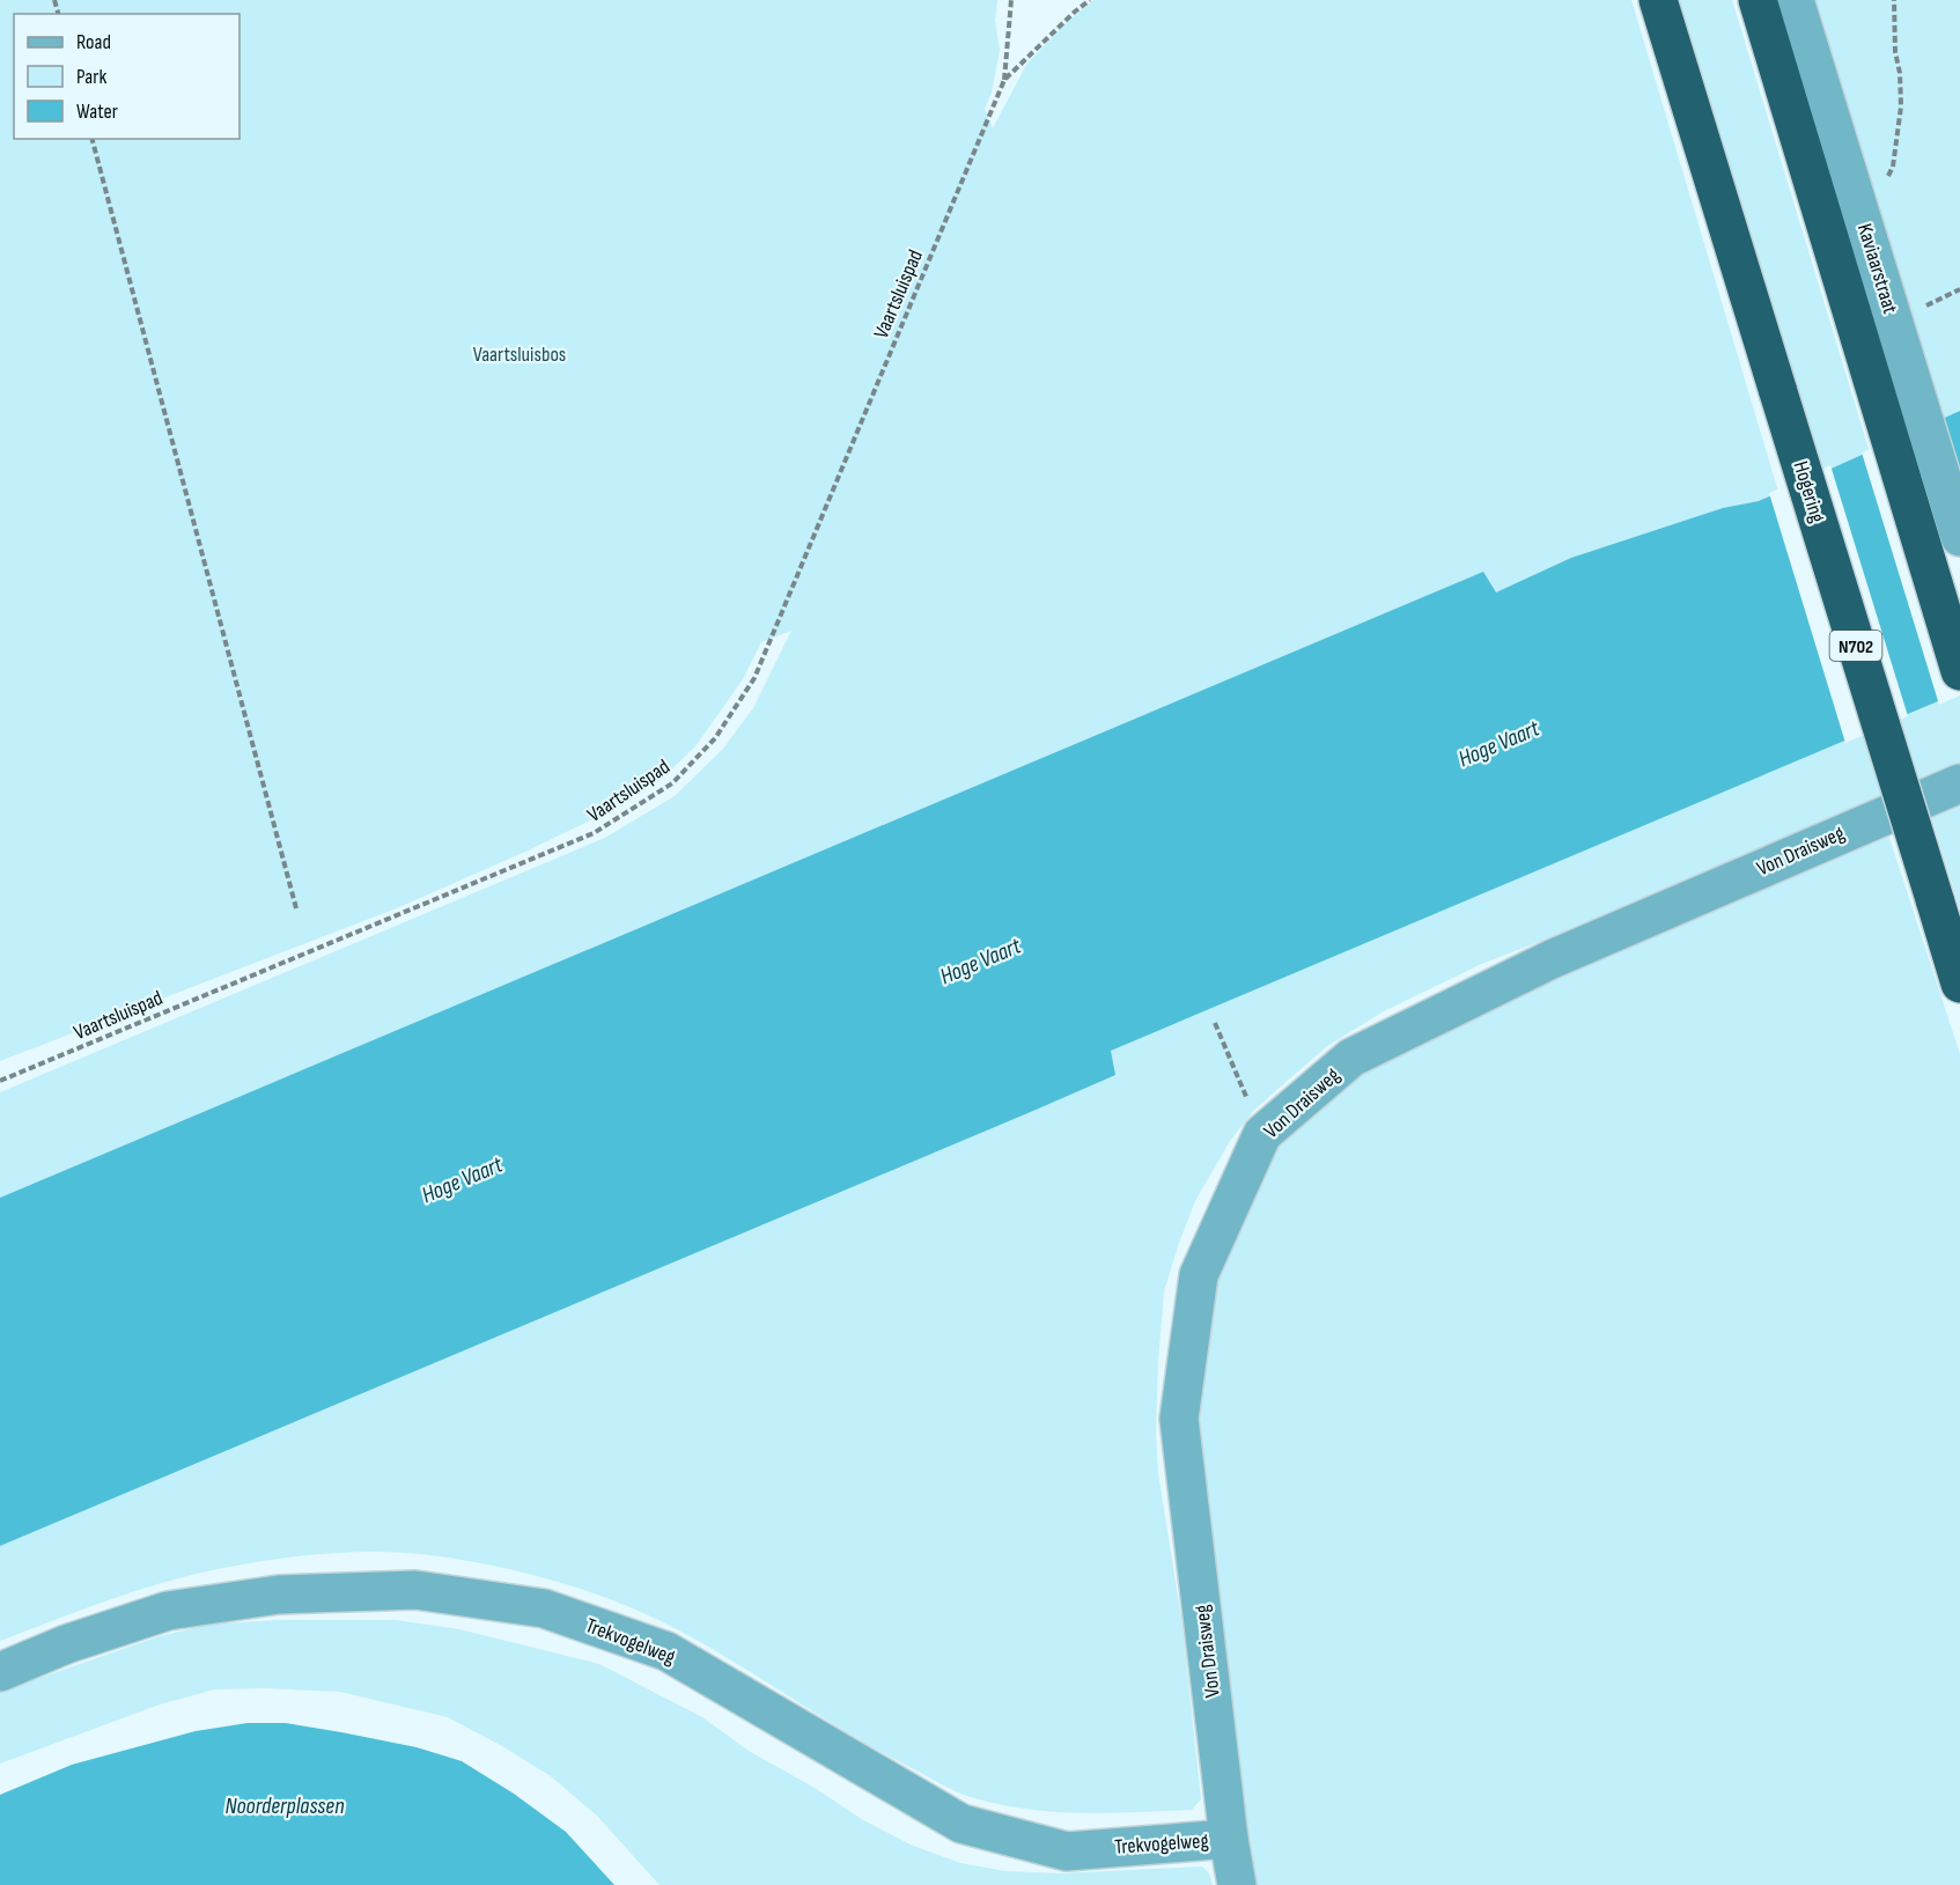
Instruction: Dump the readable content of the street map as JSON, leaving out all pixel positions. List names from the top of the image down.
{
  "streets": {
    "highway": ["Hogering", "N702"],
    "street": ["Kaviaarstraat", "Von Draisweg", "Trekvogelweg"],
    "path": ["Vaartsluispad"]
  },
  "crossings": [
    ["Von Draisweg", "Trekvogelweg"]
  ],
  "water": ["Hoge Vaart", "Noorderplassen"],
  "parks": ["Vaartsluisbos"],
  "legend": ["Road", "Park", "Water"]
}
